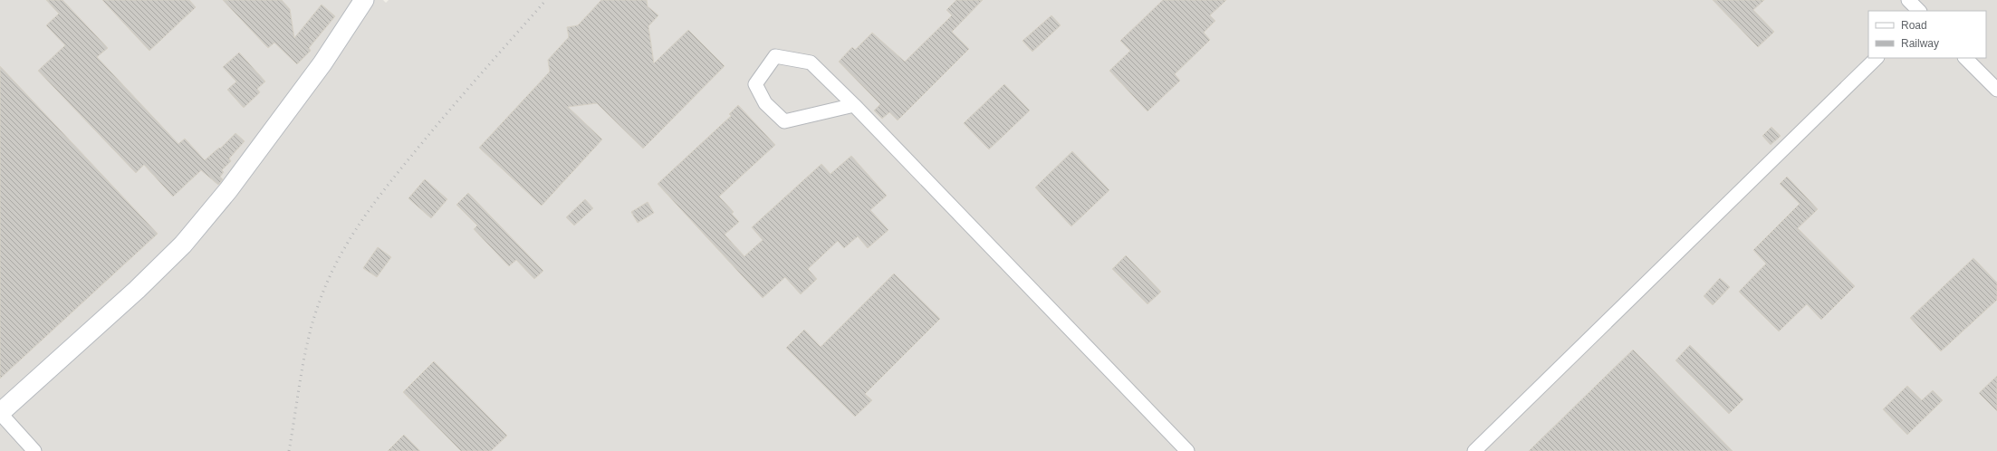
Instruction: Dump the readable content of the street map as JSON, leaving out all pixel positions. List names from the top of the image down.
{
  "legend": ["Road", "Railway"]
}
